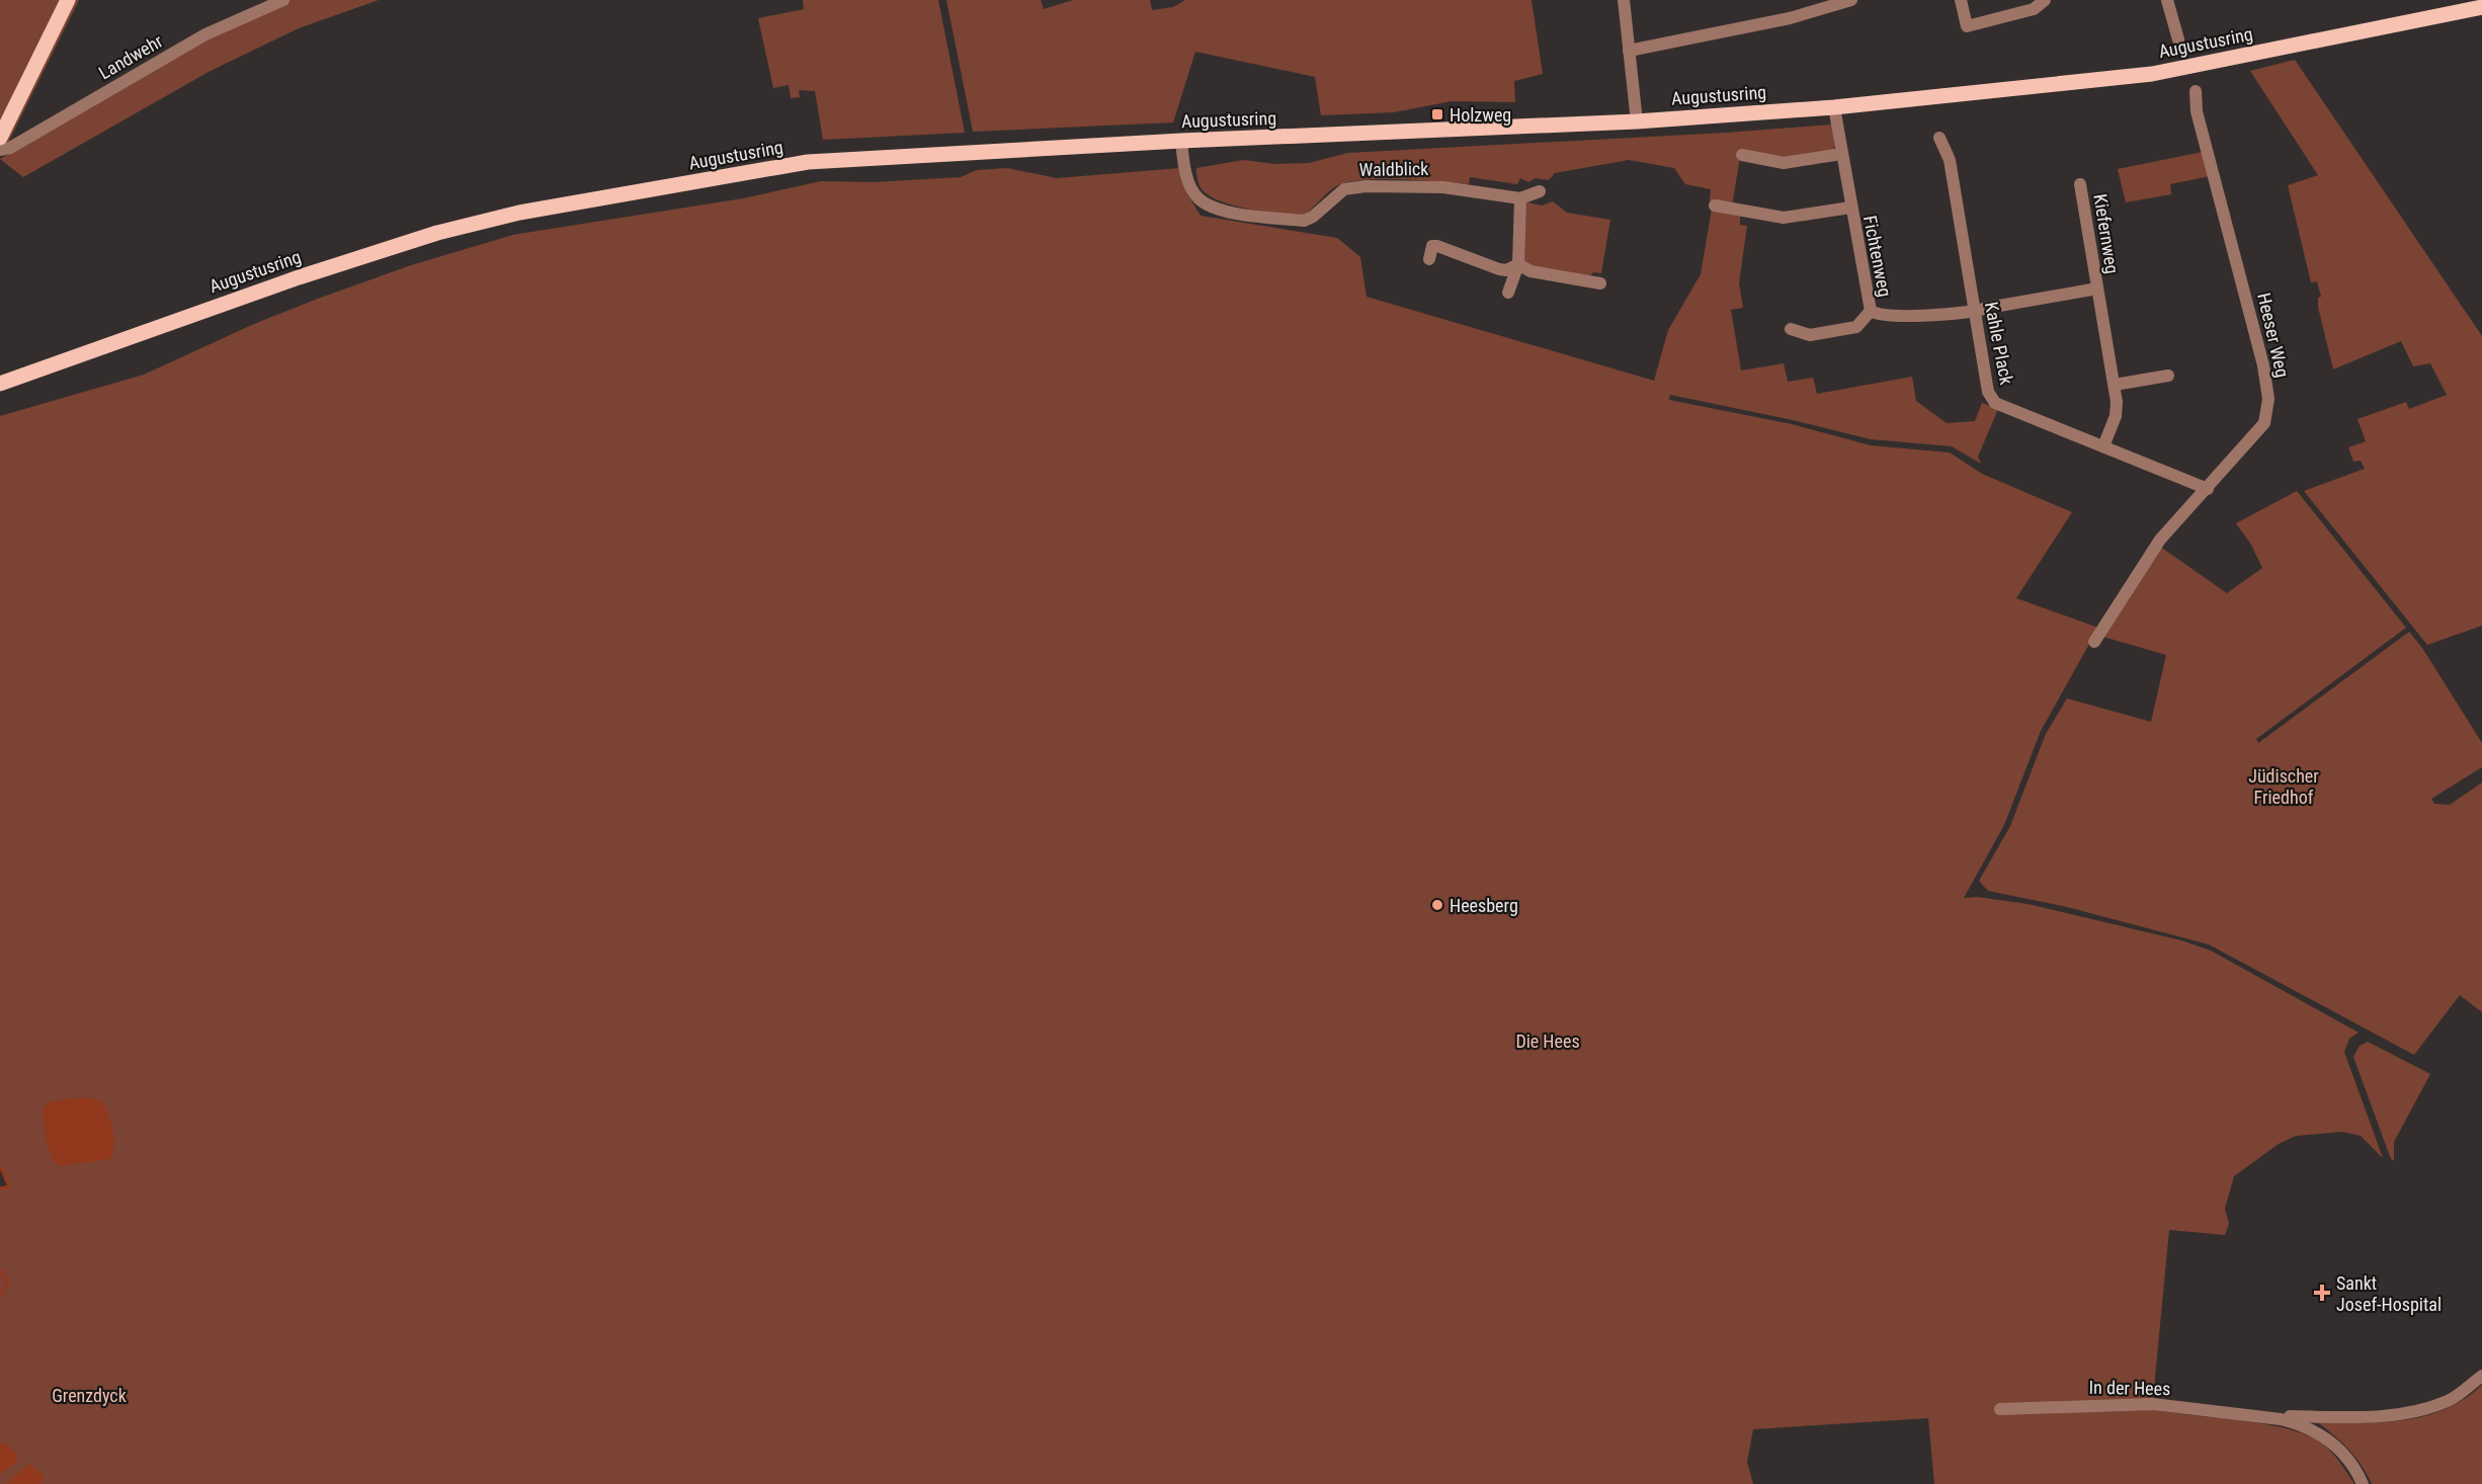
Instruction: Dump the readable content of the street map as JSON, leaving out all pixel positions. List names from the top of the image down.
{
  "streets": {
    "main road": ["Augustusring"],
    "street": [
      "Landwehr",
      "Waldblick",
      "Kiefernweg",
      "Fichtenweg",
      "Heeser Weg",
      "Kahle Plack",
      "In der Hees"
    ]
  },
  "crossings": [
    ["Augustusring", "Waldblick"],
    ["Augustusring", "Fichtenweg"],
    ["Kiefernweg", "Fichtenweg"],
    ["Kiefernweg", "Kahle Plack"],
    ["Fichtenweg", "Kahle Plack"],
    ["Heeser Weg", "Kahle Plack"]
  ],
  "parks": ["Jüdischer Friedhof", "Die Hees", "Grenzdyck"],
  "places": {
    "transit": ["Holzweg"],
    "other": ["Heesberg"],
    "health": ["Sankt Josef-Hospital"]
  }
}
